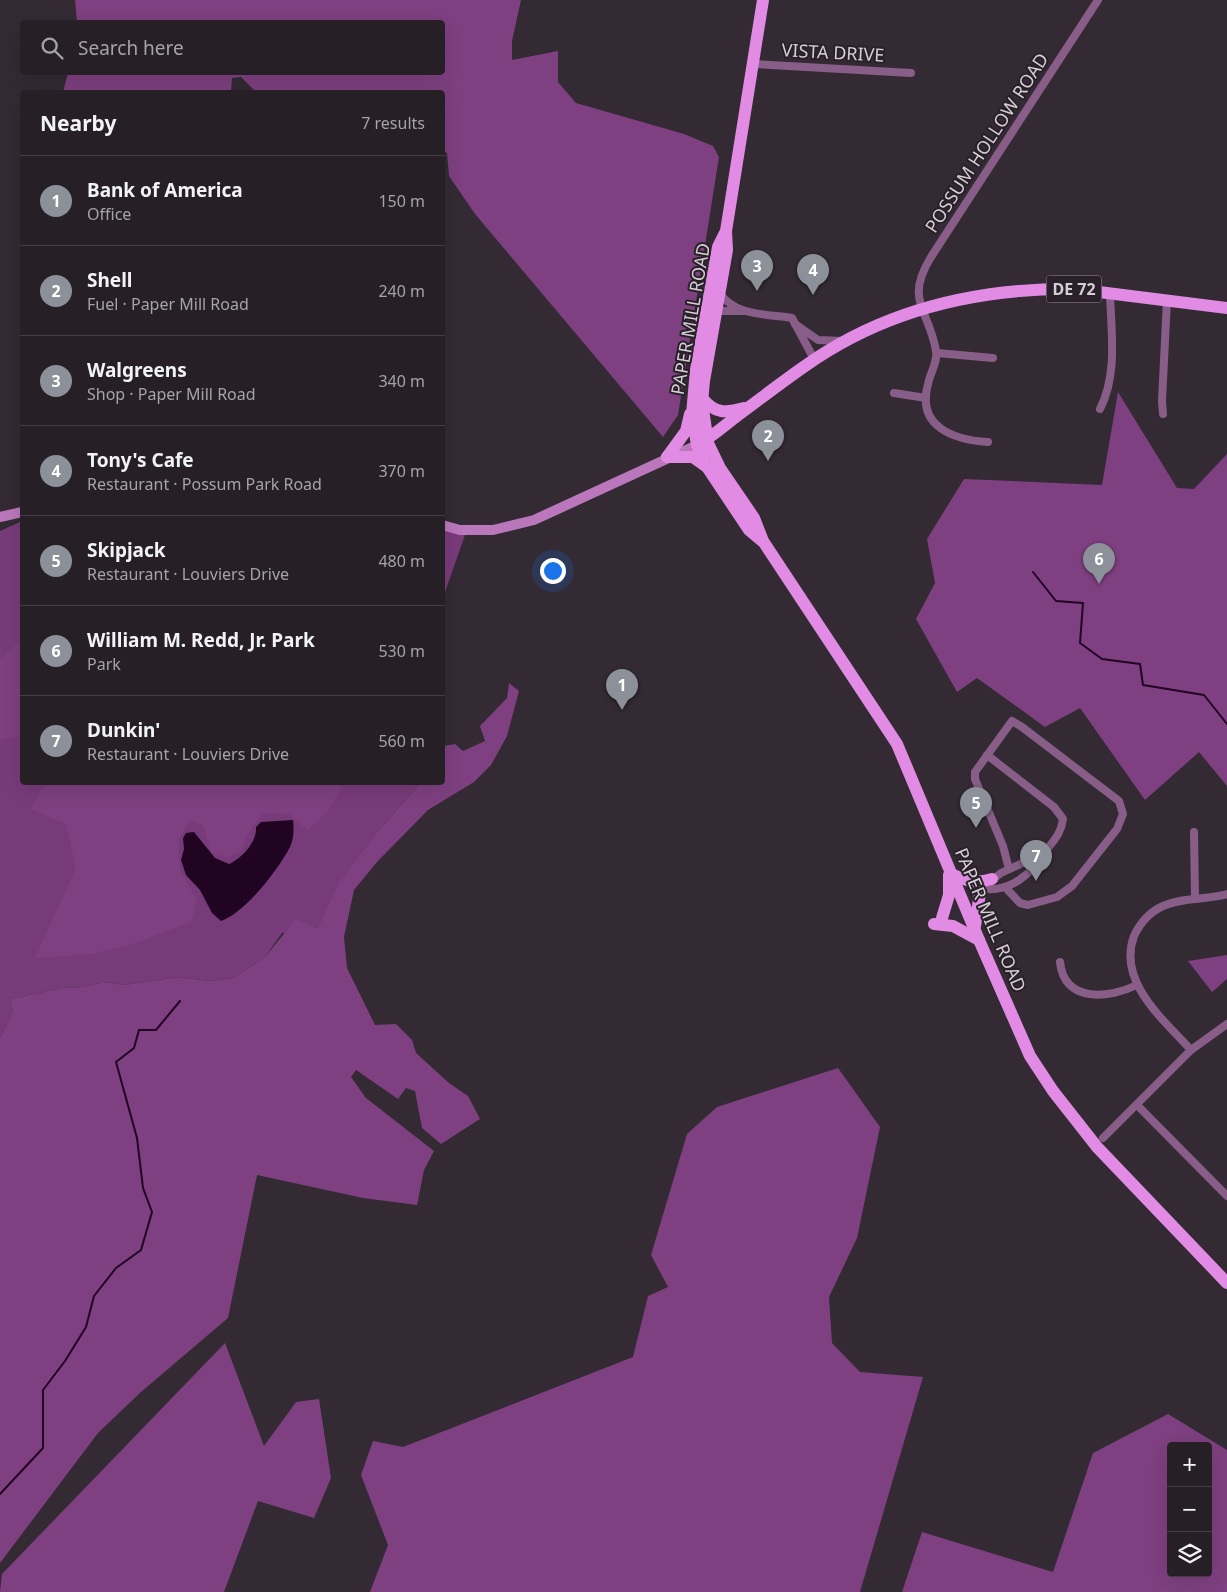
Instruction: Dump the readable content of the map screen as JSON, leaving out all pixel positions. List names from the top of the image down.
{
  "streets": {
    "main road": ["DE 72", "PAPER MILL ROAD"],
    "street": ["VISTA DRIVE", "POSSUM HOLLOW ROAD"]
  },
  "crossings": [
    ["VISTA DRIVE", "PAPER MILL ROAD"],
    ["POSSUM HOLLOW ROAD", "DE 72"],
    ["DE 72", "PAPER MILL ROAD"]
  ],
  "page": {
    "search": "Search here",
    "heading": ["Nearby", "7 results"],
    "list": [
      {
        "mark": "1",
        "name": "Bank of America",
        "note": "Office",
        "value": "150 m"
      },
      {
        "mark": "2",
        "name": "Shell",
        "note": "Fuel · Paper Mill Road",
        "value": "240 m"
      },
      {
        "mark": "3",
        "name": "Walgreens",
        "note": "Shop · Paper Mill Road",
        "value": "340 m"
      },
      {
        "mark": "4",
        "name": "Tony's Cafe",
        "note": "Restaurant · Possum Park Road",
        "value": "370 m"
      },
      {
        "mark": "5",
        "name": "Skipjack",
        "note": "Restaurant · Louviers Drive",
        "value": "480 m"
      },
      {
        "mark": "6",
        "name": "William M. Redd, Jr. Park",
        "note": "Park",
        "value": "530 m"
      },
      {
        "mark": "7",
        "name": "Dunkin'",
        "note": "Restaurant · Louviers Drive",
        "value": "560 m"
      }
    ],
    "pins": [
      "3",
      "4",
      "2",
      "6",
      "1",
      "5",
      "7"
    ],
    "map_buttons": ["+", "−"]
  }
}
